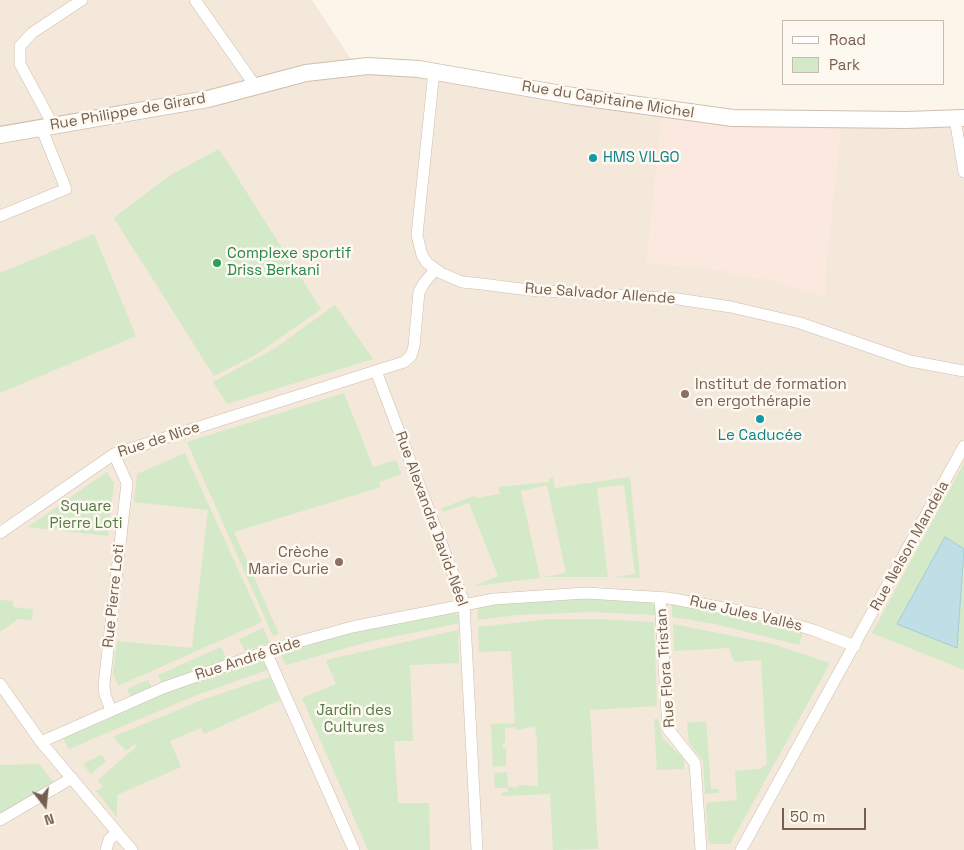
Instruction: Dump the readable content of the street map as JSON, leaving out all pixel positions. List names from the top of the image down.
{
  "streets": {
    "main road": ["Rue du Capitaine Michel", "Rue Philippe de Girard"],
    "street": [
      "Rue Salvador Allende",
      "Rue de Nice",
      "Rue Alexandra David-Néel",
      "Rue Nelson Mandela",
      "Rue Pierre Loti",
      "Rue Jules Vallès",
      "Rue André Gide",
      "Rue Flora Tristan"
    ]
  },
  "crossings": [
    ["Rue du Capitaine Michel", "Rue Philippe de Girard"],
    ["Rue du Capitaine Michel", "Rue Salvador Allende"],
    ["Rue Salvador Allende", "Rue de Nice"],
    ["Rue de Nice", "Rue Alexandra David-Néel"],
    ["Rue de Nice", "Rue Pierre Loti"],
    ["Rue Alexandra David-Néel", "Rue Jules Vallès"],
    ["Rue Alexandra David-Néel", "Rue André Gide"],
    ["Rue Nelson Mandela", "Rue Jules Vallès"],
    ["Rue Pierre Loti", "Rue André Gide"],
    ["Rue Jules Vallès", "Rue André Gide"],
    ["Rue Jules Vallès", "Rue Flora Tristan"]
  ],
  "parks": ["Square Pierre Loti", "Jardin des Cultures"],
  "places": [
    "HMS VILGO",
    "Complexe sportif Driss Berkani",
    "Institut de formation en ergothérapie",
    "Le Caducée",
    "Crèche Marie Curie"
  ],
  "legend": ["Road", "Park"],
  "scale_bar": "50 m",
  "north": "bottom"
}
